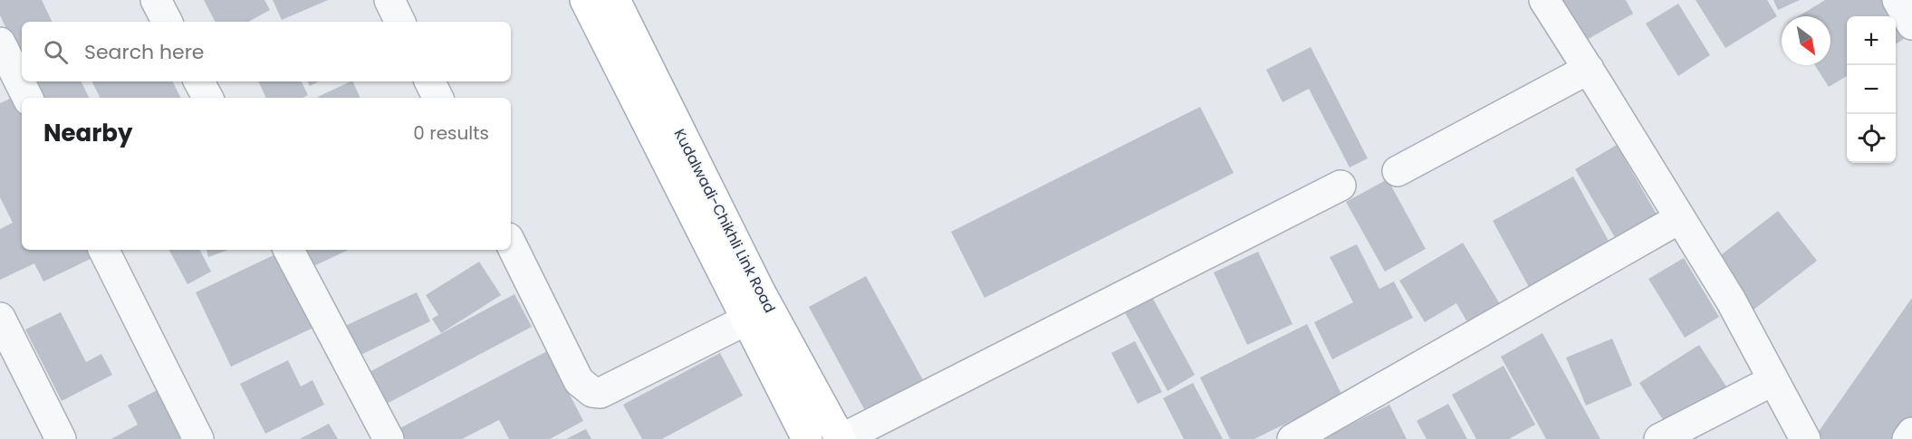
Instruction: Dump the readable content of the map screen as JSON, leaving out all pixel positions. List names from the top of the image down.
{
  "streets": {
    "main road": ["Kudalwadi-Chikhli Link Road"]
  },
  "north": "bottom right",
  "page": {
    "map_buttons": ["+", "−"],
    "search": "Search here",
    "heading": ["Nearby", "0 results"]
  }
}
